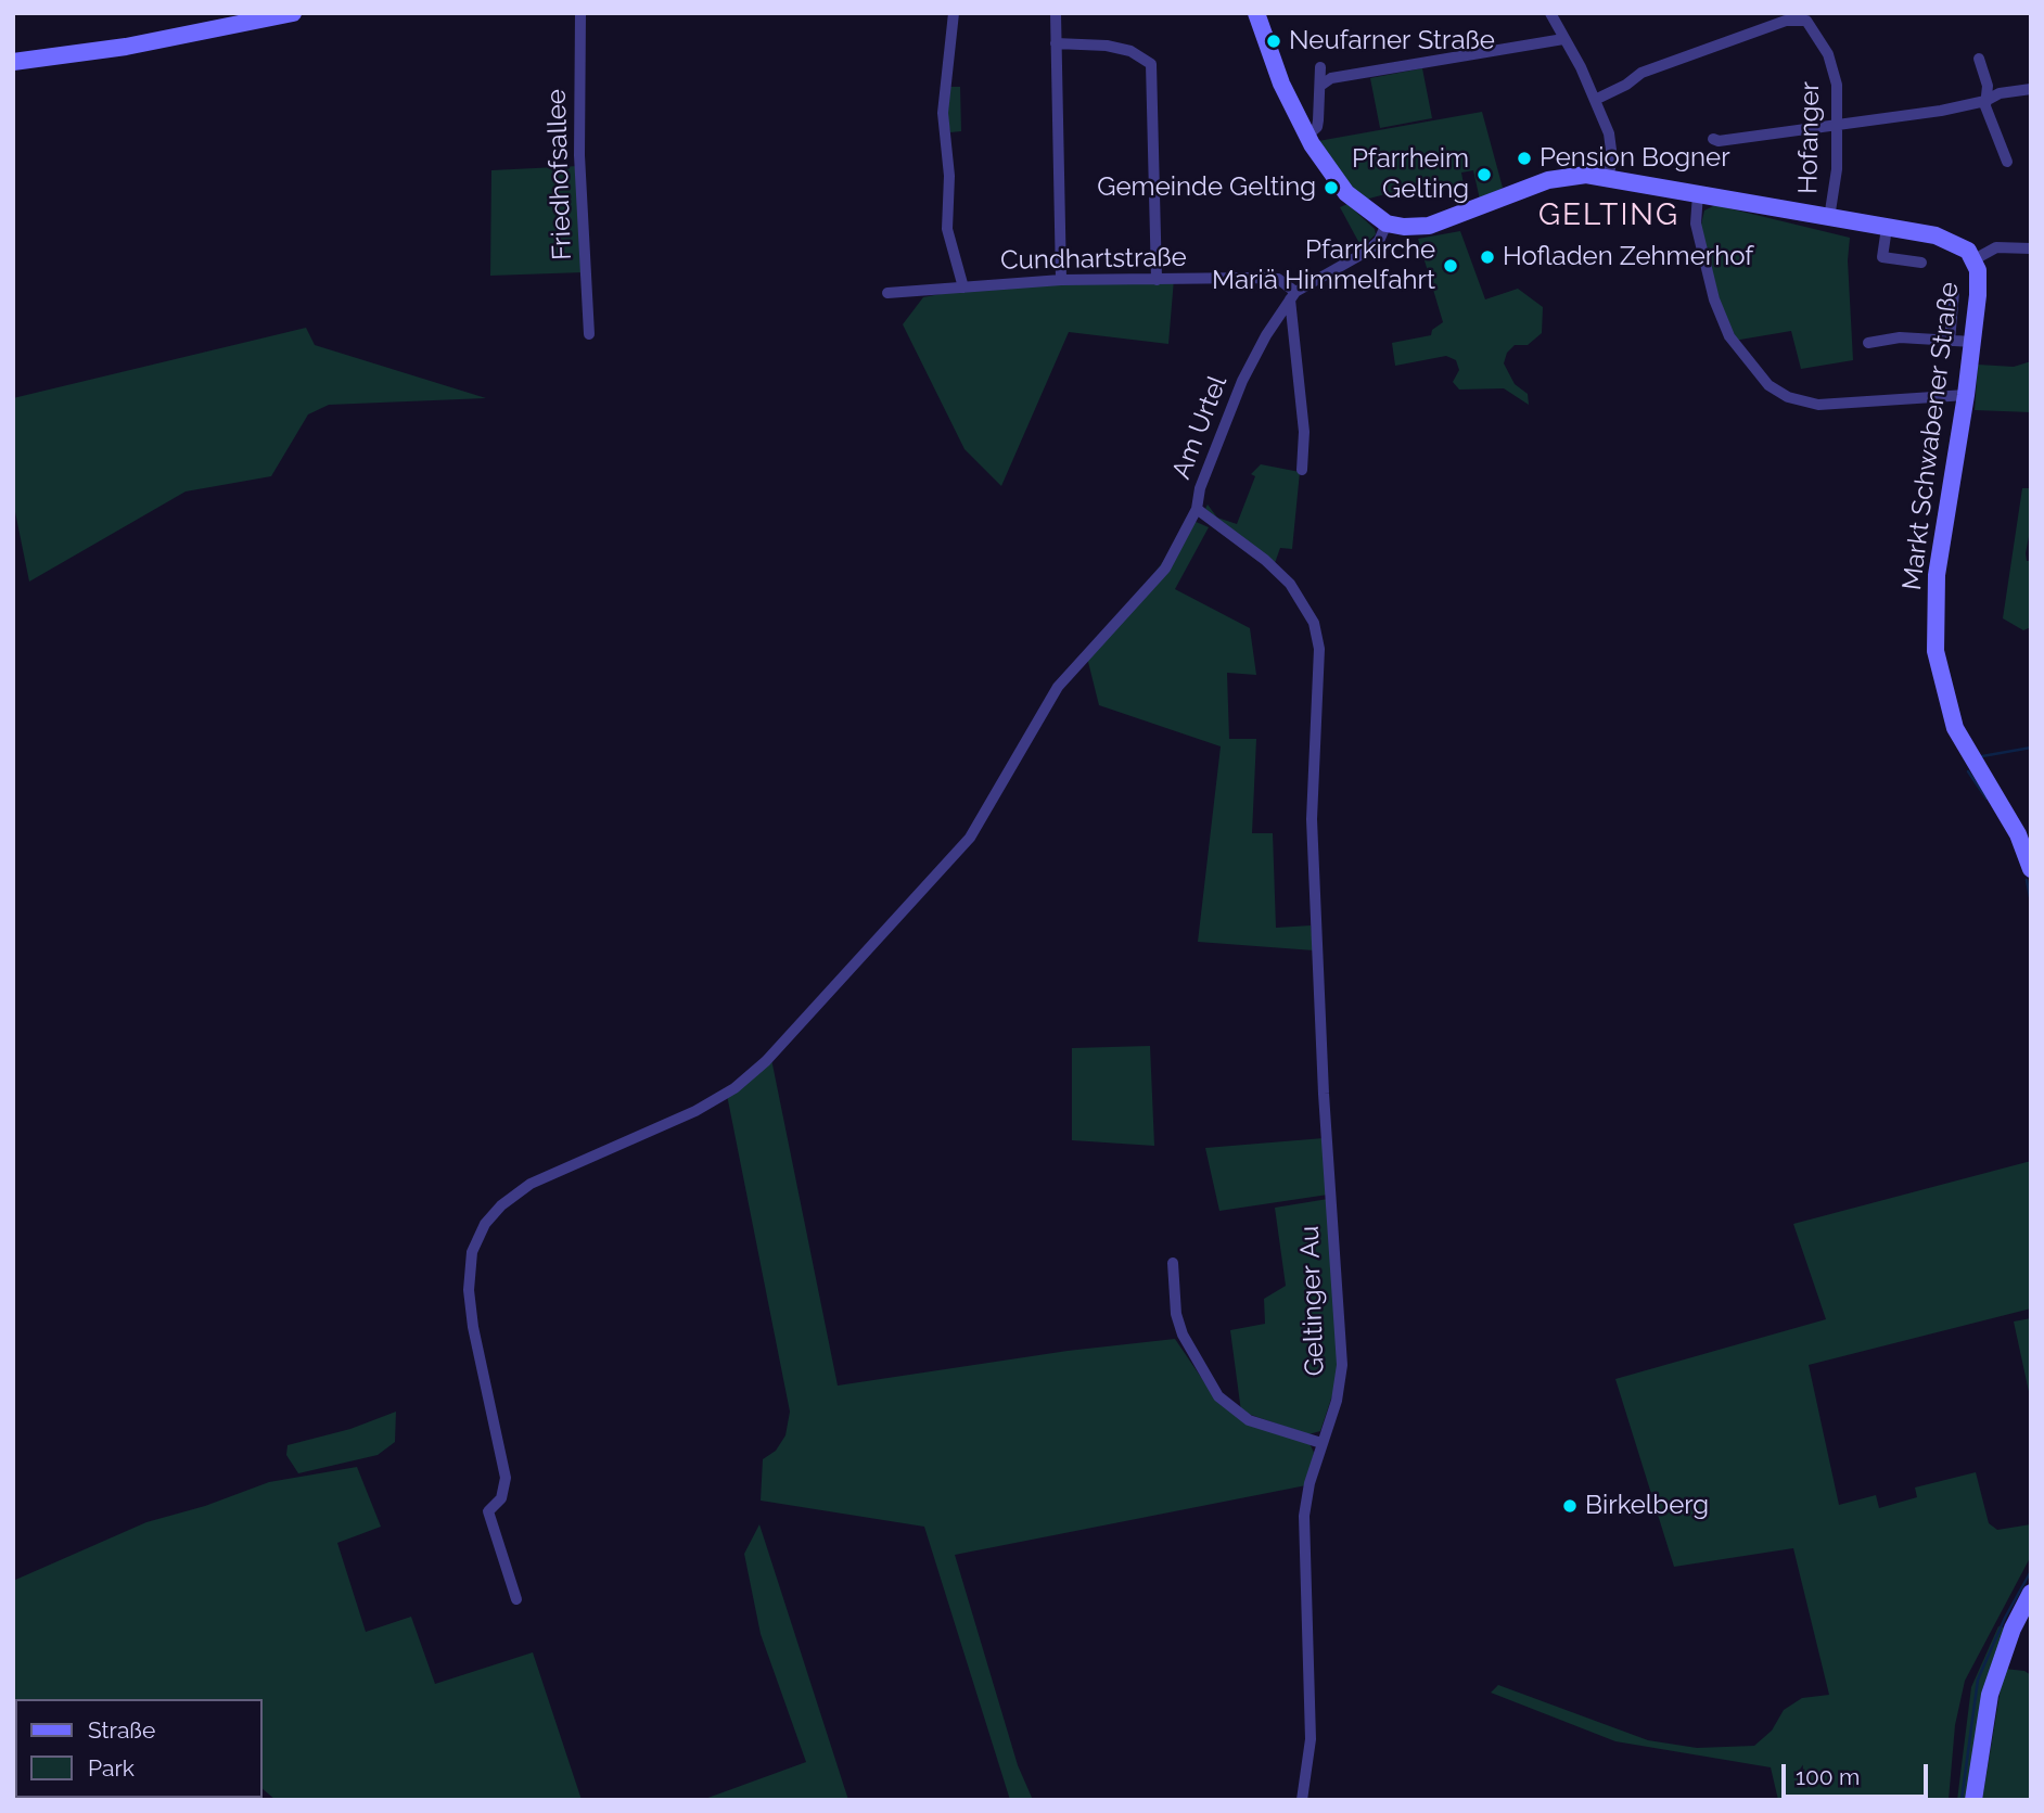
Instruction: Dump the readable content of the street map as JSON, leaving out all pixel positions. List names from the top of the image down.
{
  "streets": {
    "main road": ["Markt Schwabener Straße"],
    "street": [
      "Hofanger",
      "Friedhofsallee",
      "Cundhartstraße",
      "Am Urtel",
      "Geltinger Au"
    ]
  },
  "crossings": [
    ["Hofanger", "Markt Schwabener Straße"],
    ["Cundhartstraße", "Am Urtel"],
    ["Am Urtel", "Markt Schwabener Straße"],
    ["Am Urtel", "Geltinger Au"]
  ],
  "districts": ["GELTING"],
  "places": [
    "Neufarner Straße",
    "Pension Bogner",
    "Pfarrheim Gelting",
    "Gemeinde Gelting",
    "Hofladen Zehmerhof",
    "Pfarrkirche Mariä Himmelfahrt",
    "Birkelberg"
  ],
  "legend": ["Straße", "Park"],
  "scale_bar": "100 m"
}
